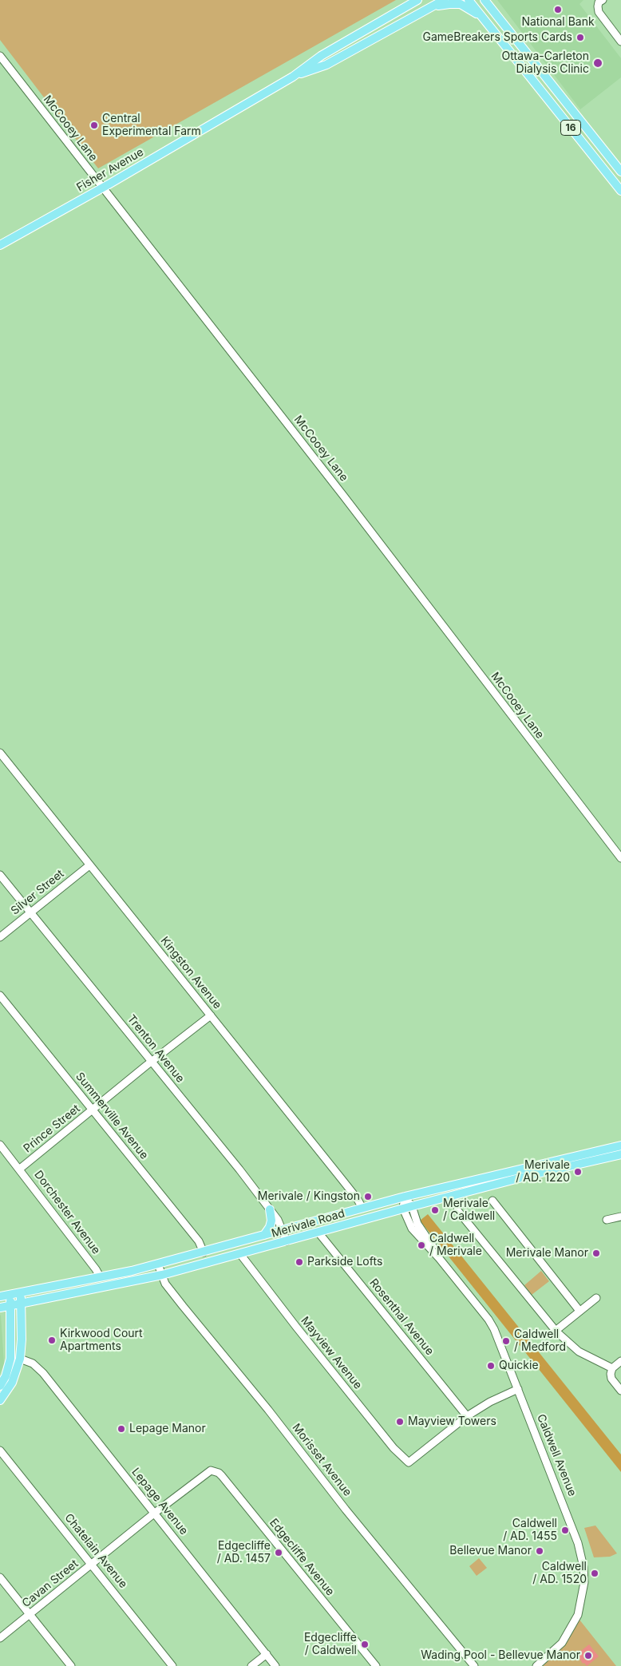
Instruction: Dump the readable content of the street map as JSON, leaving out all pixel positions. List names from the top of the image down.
{
  "streets": {
    "main road": ["16", "Fisher Avenue", "Merivale Road"],
    "street": [
      "McCooey Lane",
      "Silver Street",
      "Kingston Avenue",
      "Trenton Avenue",
      "Summerville Avenue",
      "Prince Street",
      "Dorchester Avenue",
      "Rosenthal Avenue",
      "Mayview Avenue",
      "Caldwell Avenue",
      "Morisset Avenue",
      "Lepage Avenue",
      "Chatelain Avenue",
      "Edgecliffe Avenue",
      "Cavan Street"
    ]
  },
  "crossings": [
    ["McCooey Lane", "Fisher Avenue"],
    ["Silver Street", "Kingston Avenue"],
    ["Silver Street", "Trenton Avenue"],
    ["Kingston Avenue", "Prince Street"],
    ["Kingston Avenue", "Merivale Road"],
    ["Trenton Avenue", "Prince Street"],
    ["Trenton Avenue", "Merivale Road"],
    ["Summerville Avenue", "Prince Street"],
    ["Summerville Avenue", "Merivale Road"],
    ["Prince Street", "Dorchester Avenue"],
    ["Dorchester Avenue", "Merivale Road"],
    ["Merivale Road", "Rosenthal Avenue"],
    ["Merivale Road", "Mayview Avenue"],
    ["Merivale Road", "Caldwell Avenue"],
    ["Merivale Road", "Morisset Avenue"],
    ["Rosenthal Avenue", "Mayview Avenue"],
    ["Lepage Avenue", "Cavan Street"],
    ["Chatelain Avenue", "Cavan Street"],
    ["Edgecliffe Avenue", "Cavan Street"]
  ],
  "places": [
    "National Bank",
    "GameBreakers Sports Cards",
    "Ottawa-Carleton Dialysis Clinic",
    "Central Experimental Farm",
    "Merivale / AD. 1220",
    "Merivale / Kingston",
    "Merivale / Caldwell",
    "Caldwell / Merivale",
    "Merivale Manor",
    "Parkside Lofts",
    "Kirkwood Court Apartments",
    "Caldwell / Medford",
    "Quickie",
    "Mayview Towers",
    "Lepage Manor",
    "Caldwell / AD. 1455",
    "Bellevue Manor",
    "Edgecliffe / AD. 1457",
    "Caldwell / AD. 1520",
    "Edgecliffe / Caldwell",
    "Wading Pool - Bellevue Manor"
  ]
}
